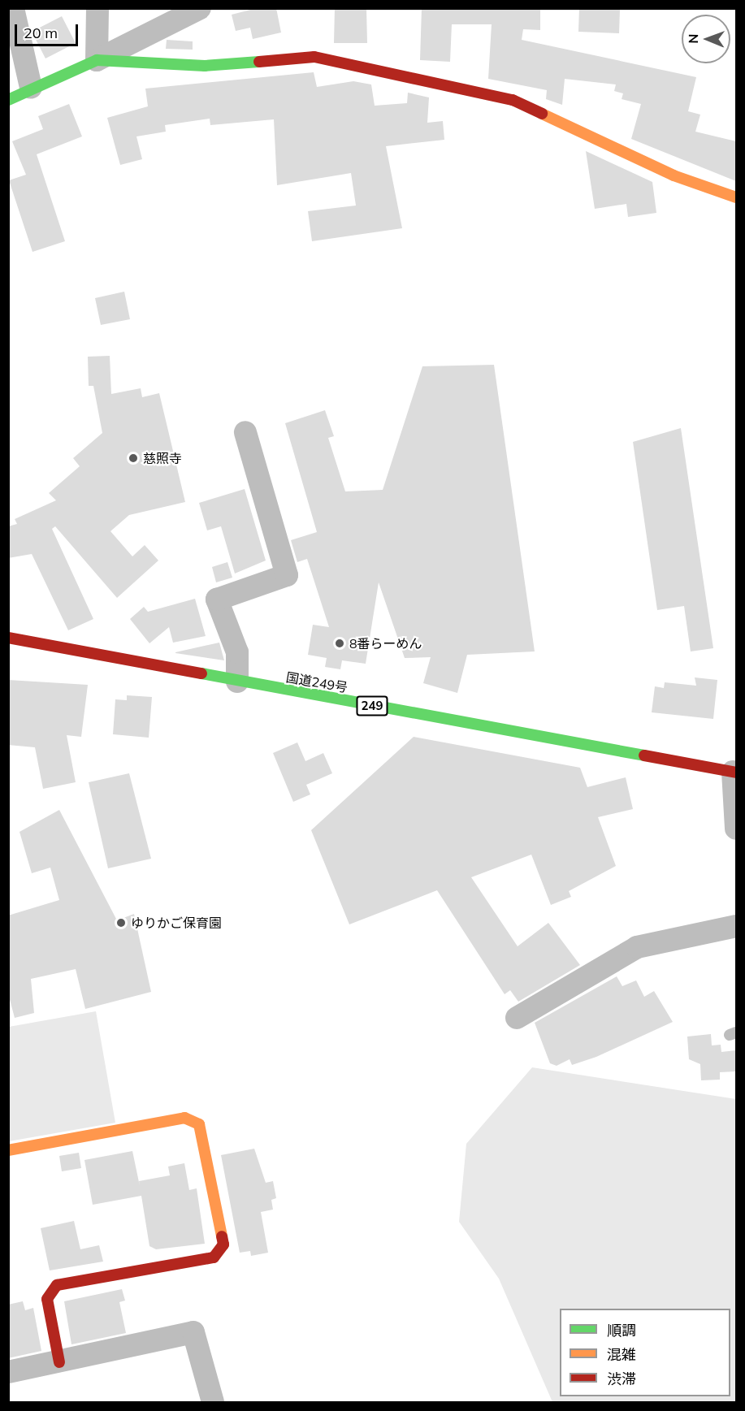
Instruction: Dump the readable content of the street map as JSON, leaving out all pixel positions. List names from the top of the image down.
{
  "streets": {
    "main road": ["国道249号", "249"]
  },
  "places": ["慈照寺", "8番らーめん", "ゆりかご保育園"],
  "legend": ["順調", "混雑", "渋滞"],
  "scale_bar": "20 m",
  "north": "left"
}
